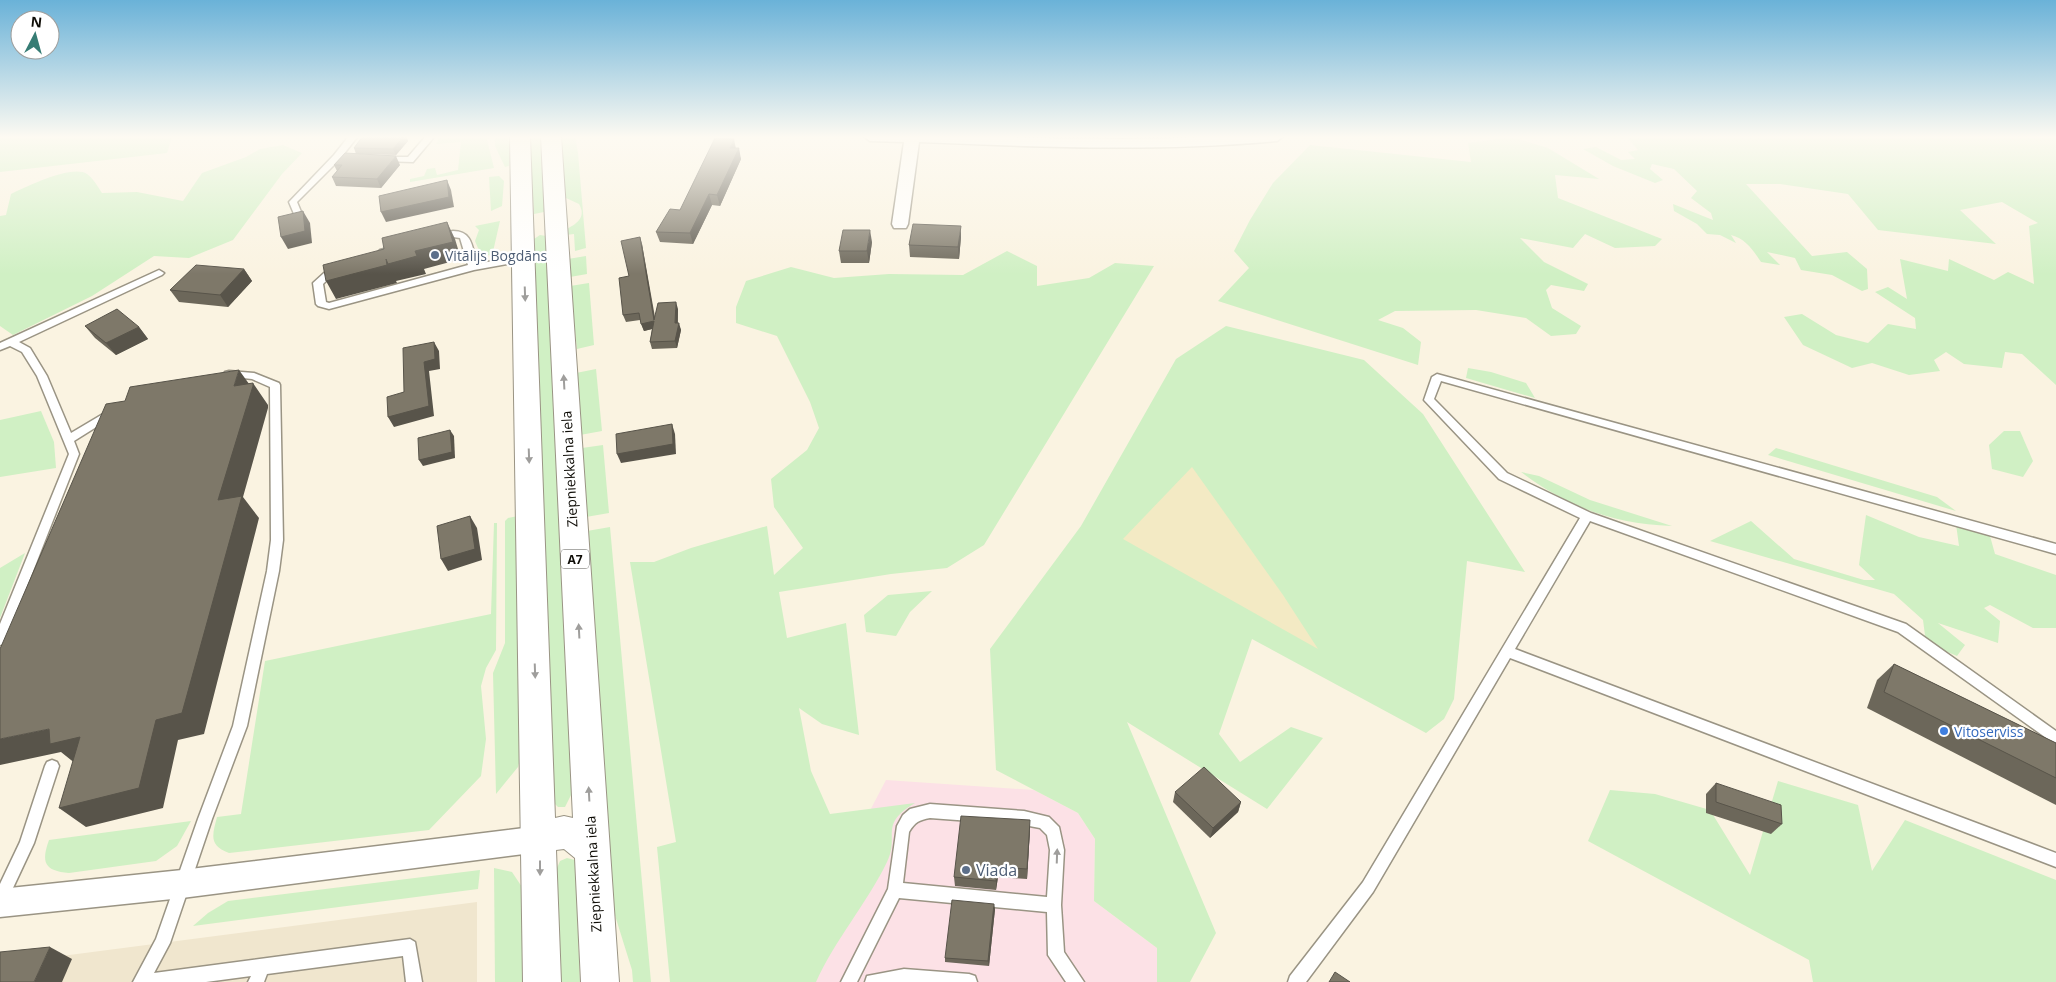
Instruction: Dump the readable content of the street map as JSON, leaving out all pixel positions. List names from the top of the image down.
{
  "streets": {
    "highway": ["Ziepniekkalna iela", "A7"]
  },
  "places": ["Vitālijs Bogdāns", "Vitoserviss", "Viada"],
  "north": "top"
}
